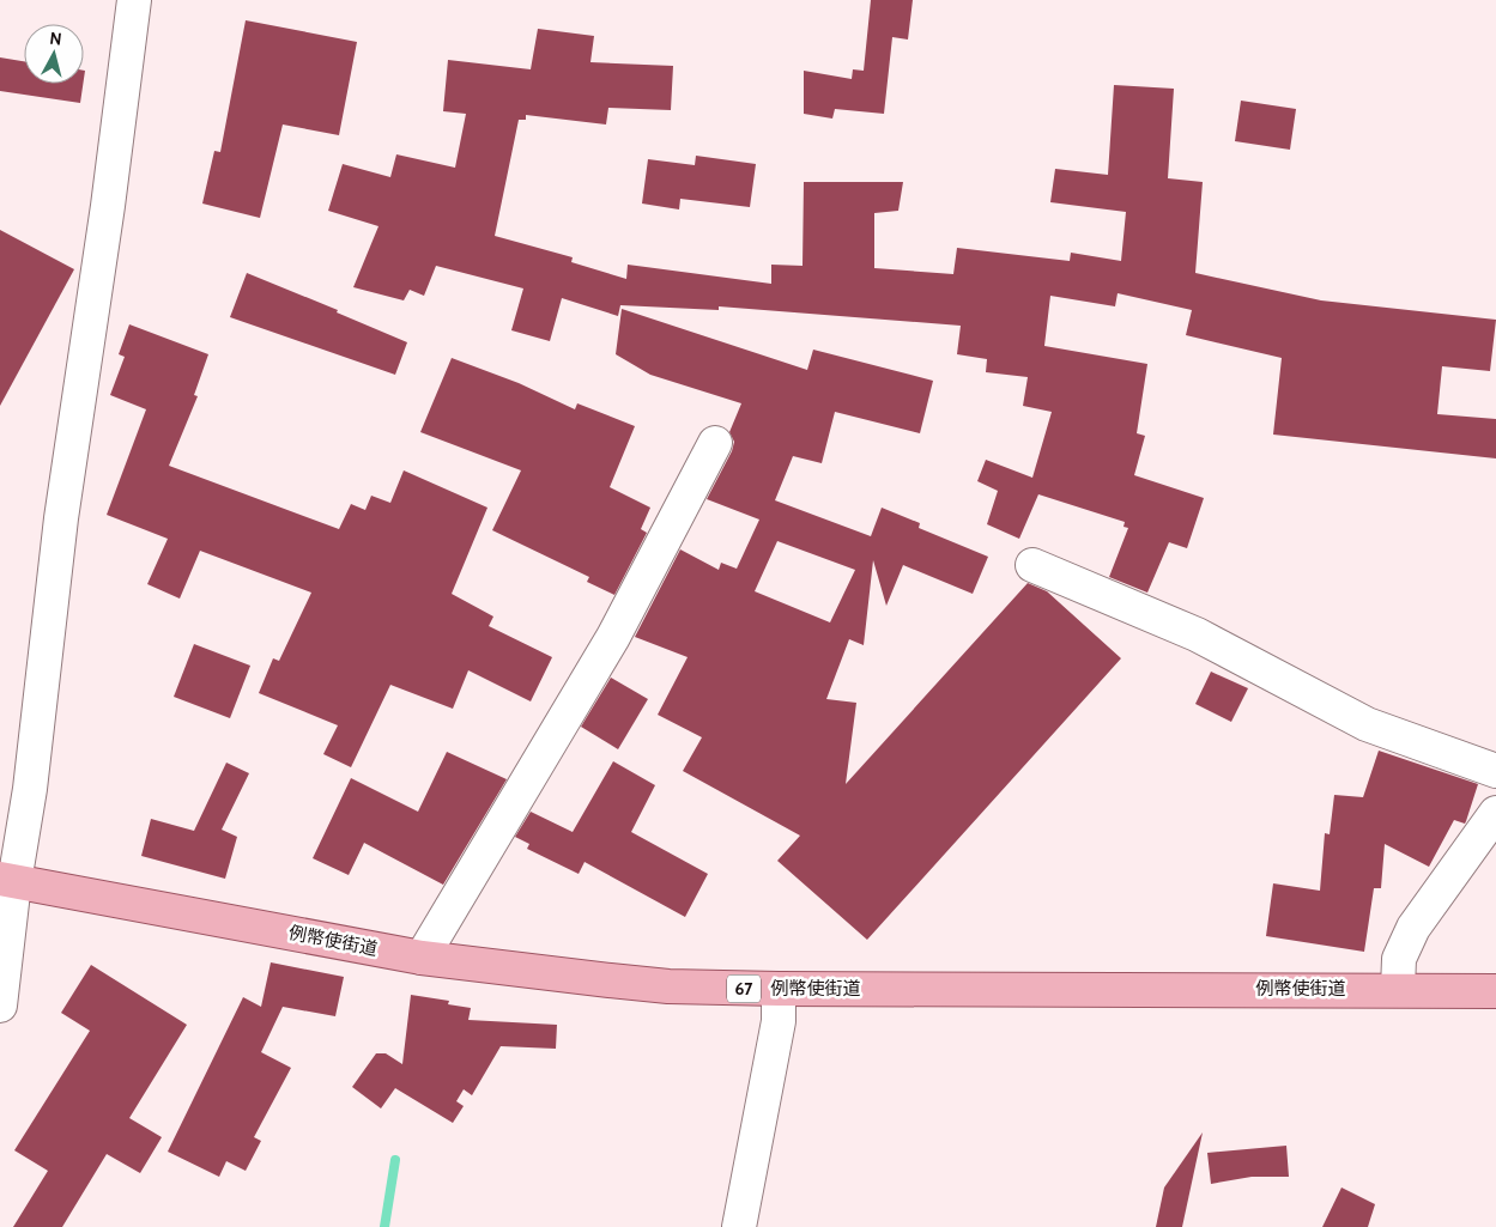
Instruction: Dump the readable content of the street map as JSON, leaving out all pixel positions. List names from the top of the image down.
{
  "streets": {
    "main road": ["例幣使街道", "67"]
  },
  "north": "top"
}
